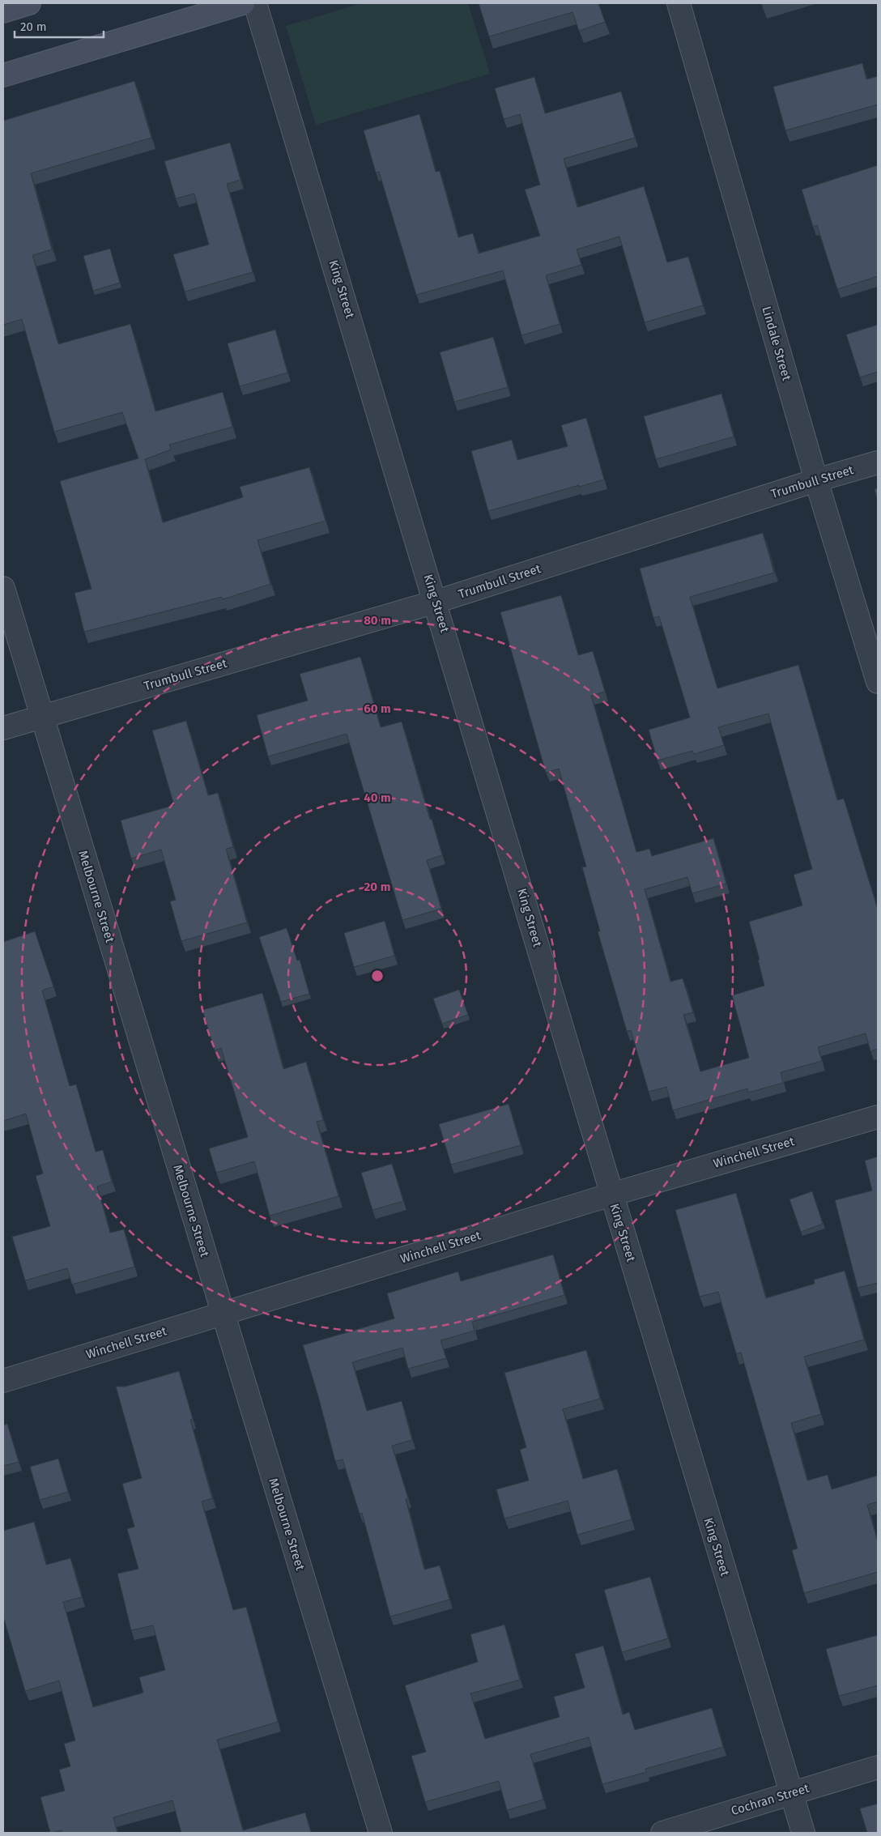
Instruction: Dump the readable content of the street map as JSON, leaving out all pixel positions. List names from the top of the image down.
{
  "streets": {
    "street": [
      "King Street",
      "Lindale Street",
      "Trumbull Street",
      "Melbourne Street",
      "Winchell Street",
      "Cochran Street"
    ]
  },
  "crossings": [
    ["King Street", "Trumbull Street"],
    ["King Street", "Winchell Street"],
    ["King Street", "Cochran Street"],
    ["Lindale Street", "Trumbull Street"],
    ["Trumbull Street", "Melbourne Street"],
    ["Melbourne Street", "Winchell Street"]
  ],
  "scale_bar": "20 m",
  "rings": [
    "80 m",
    "60 m",
    "40 m",
    "20 m"
  ]
}
